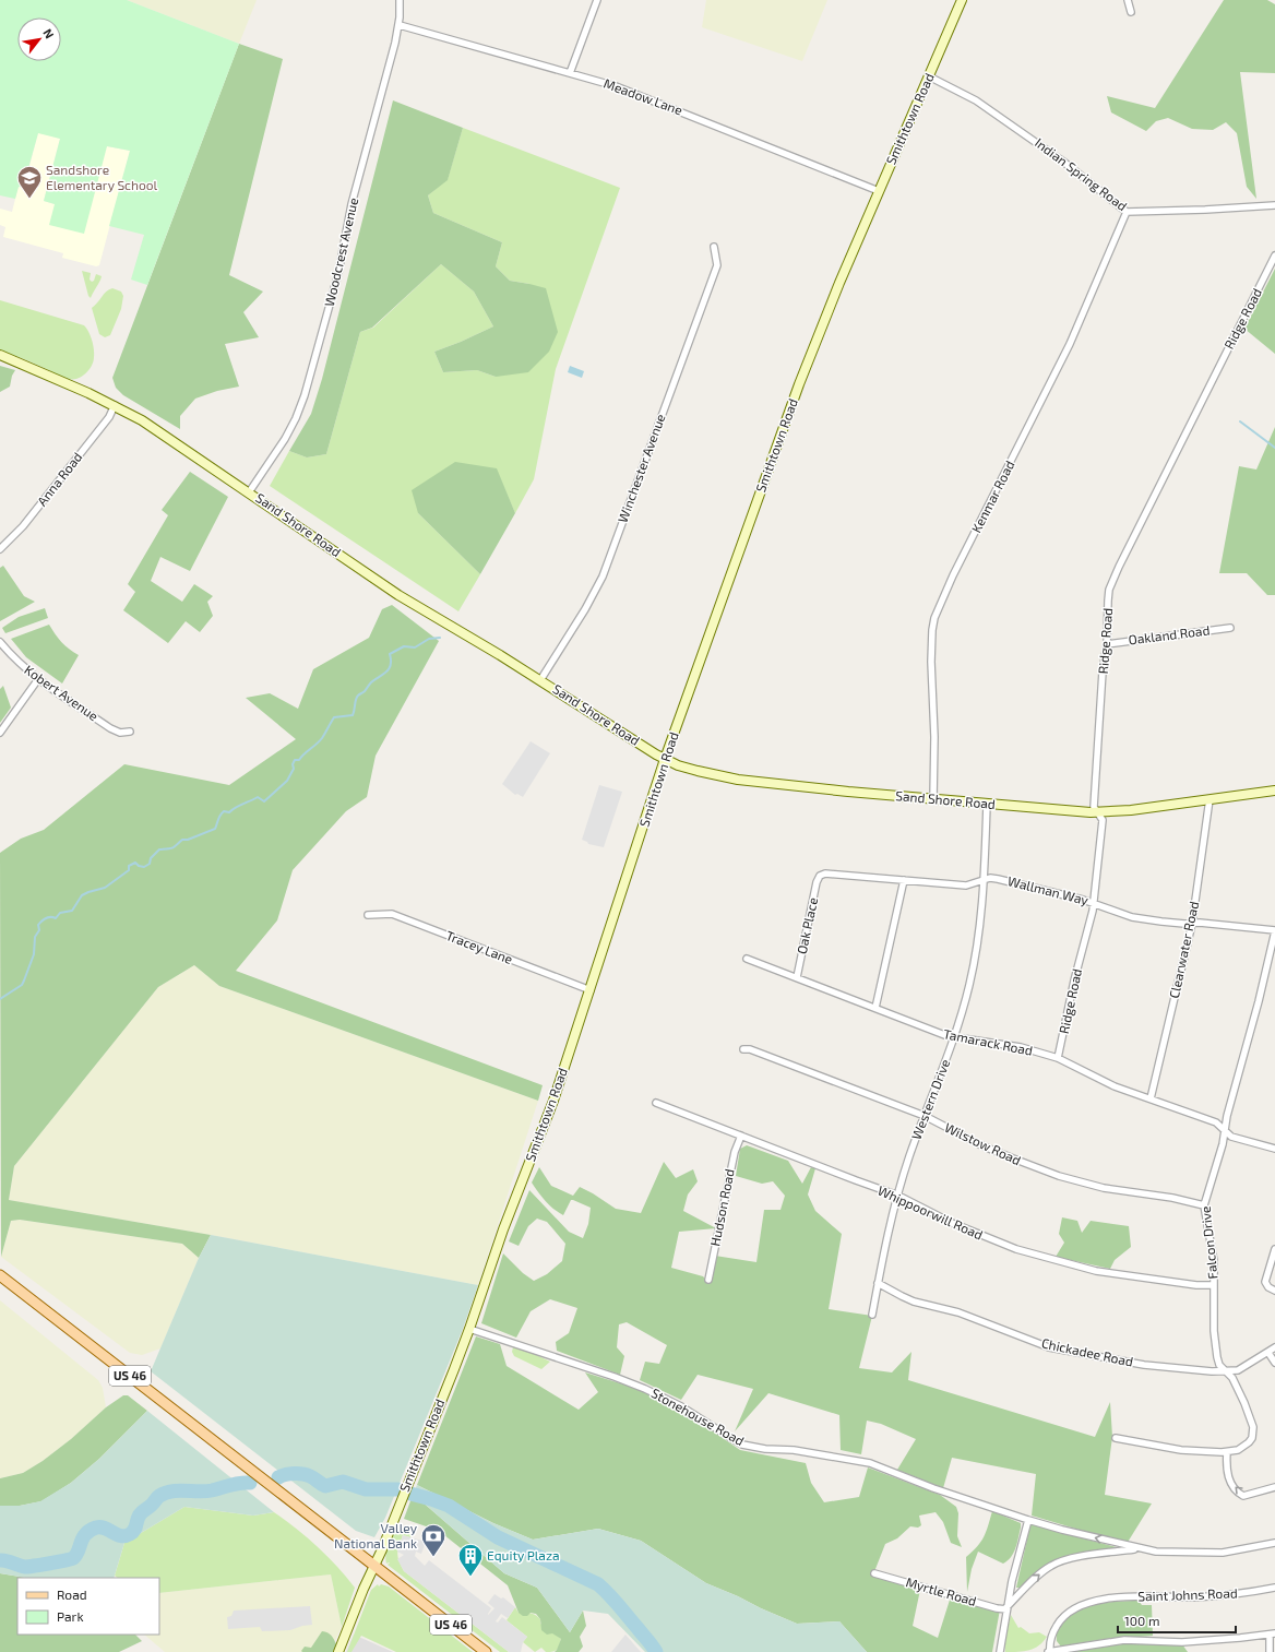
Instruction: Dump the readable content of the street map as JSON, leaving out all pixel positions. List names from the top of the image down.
{
  "streets": {
    "main road": ["US 46"],
    "street": [
      "Meadow Lane",
      "Smithtown Road",
      "Indian Spring Road",
      "Woodcrest Avenue",
      "Ridge Road",
      "Winchester Avenue",
      "Anna Road",
      "Kenmar Road",
      "Sand Shore Road",
      "Oakland Road",
      "Kobert Avenue",
      "Wallman Way",
      "Oak Place",
      "Tracey Lane",
      "Clearwater Road",
      "Tamarack Road",
      "Western Drive",
      "Wilstow Road",
      "Hudson Road",
      "Whippoorwill Road",
      "Falcon Drive",
      "Chickadee Road",
      "Stonehouse Road",
      "Myrtle Road",
      "Saint Johns Road"
    ]
  },
  "crossings": [
    ["Meadow Lane", "Smithtown Road"],
    ["Meadow Lane", "Woodcrest Avenue"],
    ["Smithtown Road", "Indian Spring Road"],
    ["Smithtown Road", "Sand Shore Road"],
    ["Smithtown Road", "Tracey Lane"],
    ["Smithtown Road", "US 46"],
    ["Smithtown Road", "Stonehouse Road"],
    ["Indian Spring Road", "Kenmar Road"],
    ["Woodcrest Avenue", "Sand Shore Road"],
    ["Ridge Road", "Sand Shore Road"],
    ["Ridge Road", "Oakland Road"],
    ["Ridge Road", "Wallman Way"],
    ["Ridge Road", "Tamarack Road"],
    ["Winchester Avenue", "Sand Shore Road"],
    ["Anna Road", "Sand Shore Road"],
    ["Kenmar Road", "Sand Shore Road"],
    ["Sand Shore Road", "Clearwater Road"],
    ["Sand Shore Road", "Western Drive"],
    ["Wallman Way", "Oak Place"],
    ["Wallman Way", "Clearwater Road"],
    ["Wallman Way", "Western Drive"],
    ["Wallman Way", "Falcon Drive"],
    ["Oak Place", "Tamarack Road"],
    ["Clearwater Road", "Tamarack Road"],
    ["Tamarack Road", "Western Drive"],
    ["Tamarack Road", "Falcon Drive"],
    ["Western Drive", "Wilstow Road"],
    ["Western Drive", "Whippoorwill Road"],
    ["Western Drive", "Chickadee Road"],
    ["Wilstow Road", "Falcon Drive"],
    ["Hudson Road", "Whippoorwill Road"],
    ["Whippoorwill Road", "Falcon Drive"],
    ["Falcon Drive", "Chickadee Road"]
  ],
  "places": {
    "school or university": ["Sandshore Elementary School"],
    "bank": ["Valley National Bank"],
    "building": ["Equity Plaza"]
  },
  "legend": ["Road", "Park"],
  "scale_bar": "100 m",
  "north": "top right"
}
